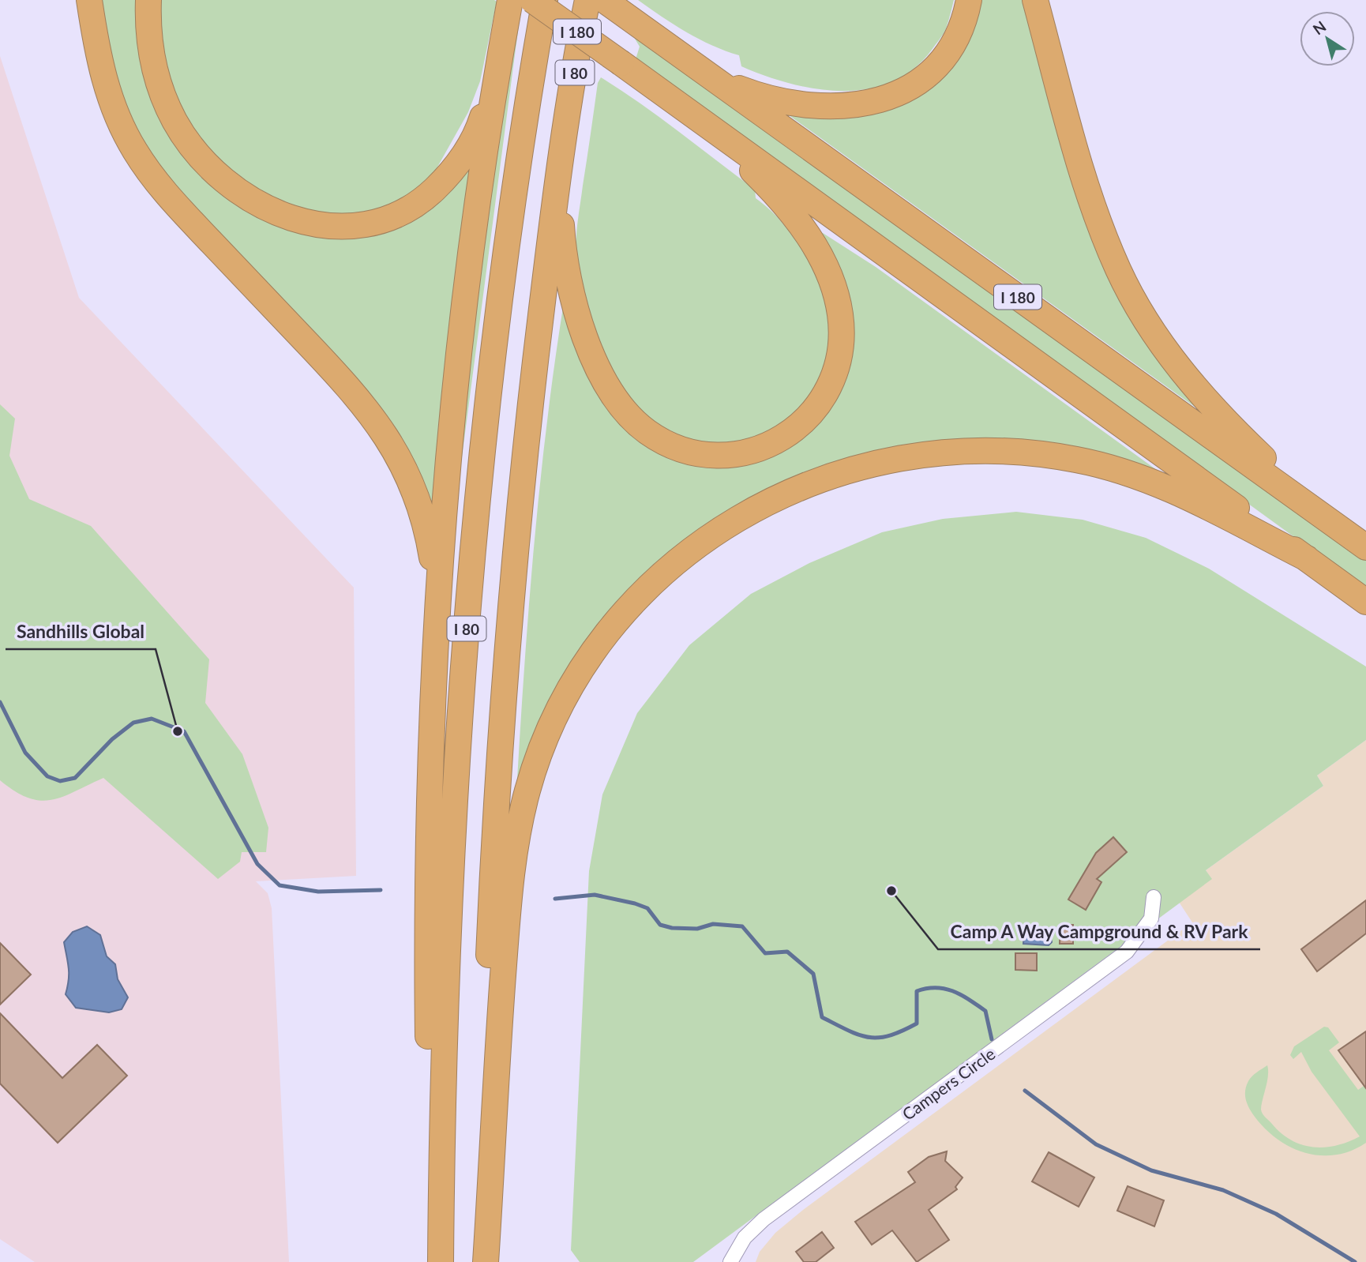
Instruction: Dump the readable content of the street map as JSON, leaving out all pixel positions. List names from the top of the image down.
{
  "streets": {
    "highway": ["I 180", "I 80"],
    "street": ["Campers Circle"]
  },
  "places": ["Sandhills Global", "Camp A Way Campground & RV Park"],
  "north": "top left"
}
